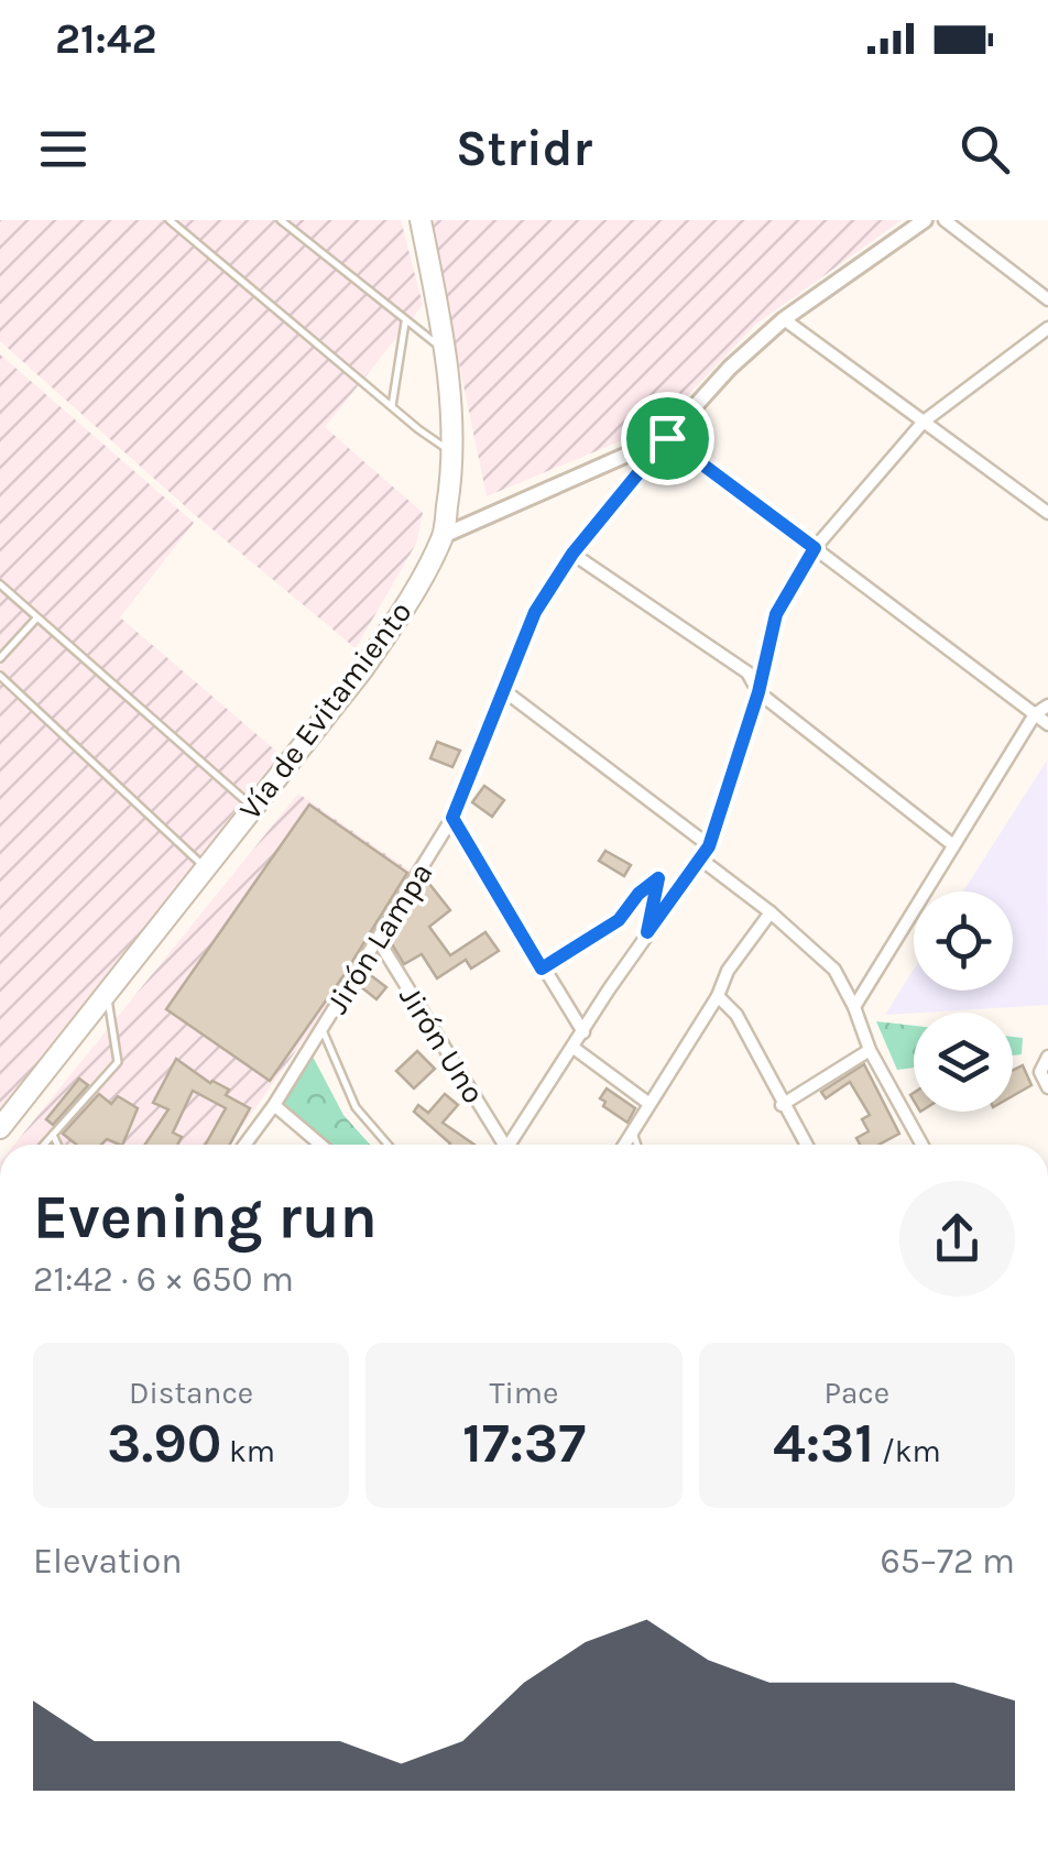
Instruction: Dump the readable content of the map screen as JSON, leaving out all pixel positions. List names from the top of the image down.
{
  "streets": {
    "highway": ["Vía de Evitamiento"],
    "street": ["Jirón Lampa", "Jirón Uno"]
  },
  "crossings": [
    ["Jirón Lampa", "Jirón Uno"]
  ],
  "page": {
    "status": "21:42",
    "header": "Stridr",
    "heading": ["Evening run", "21:42 · 6 × 650 m"],
    "stats": [
      ["Distance", "3.90 km"],
      ["Time", "17:37"],
      ["Pace", "4:31 /km"]
    ],
    "chart": ["Elevation", "65–72 m"]
  }
}
